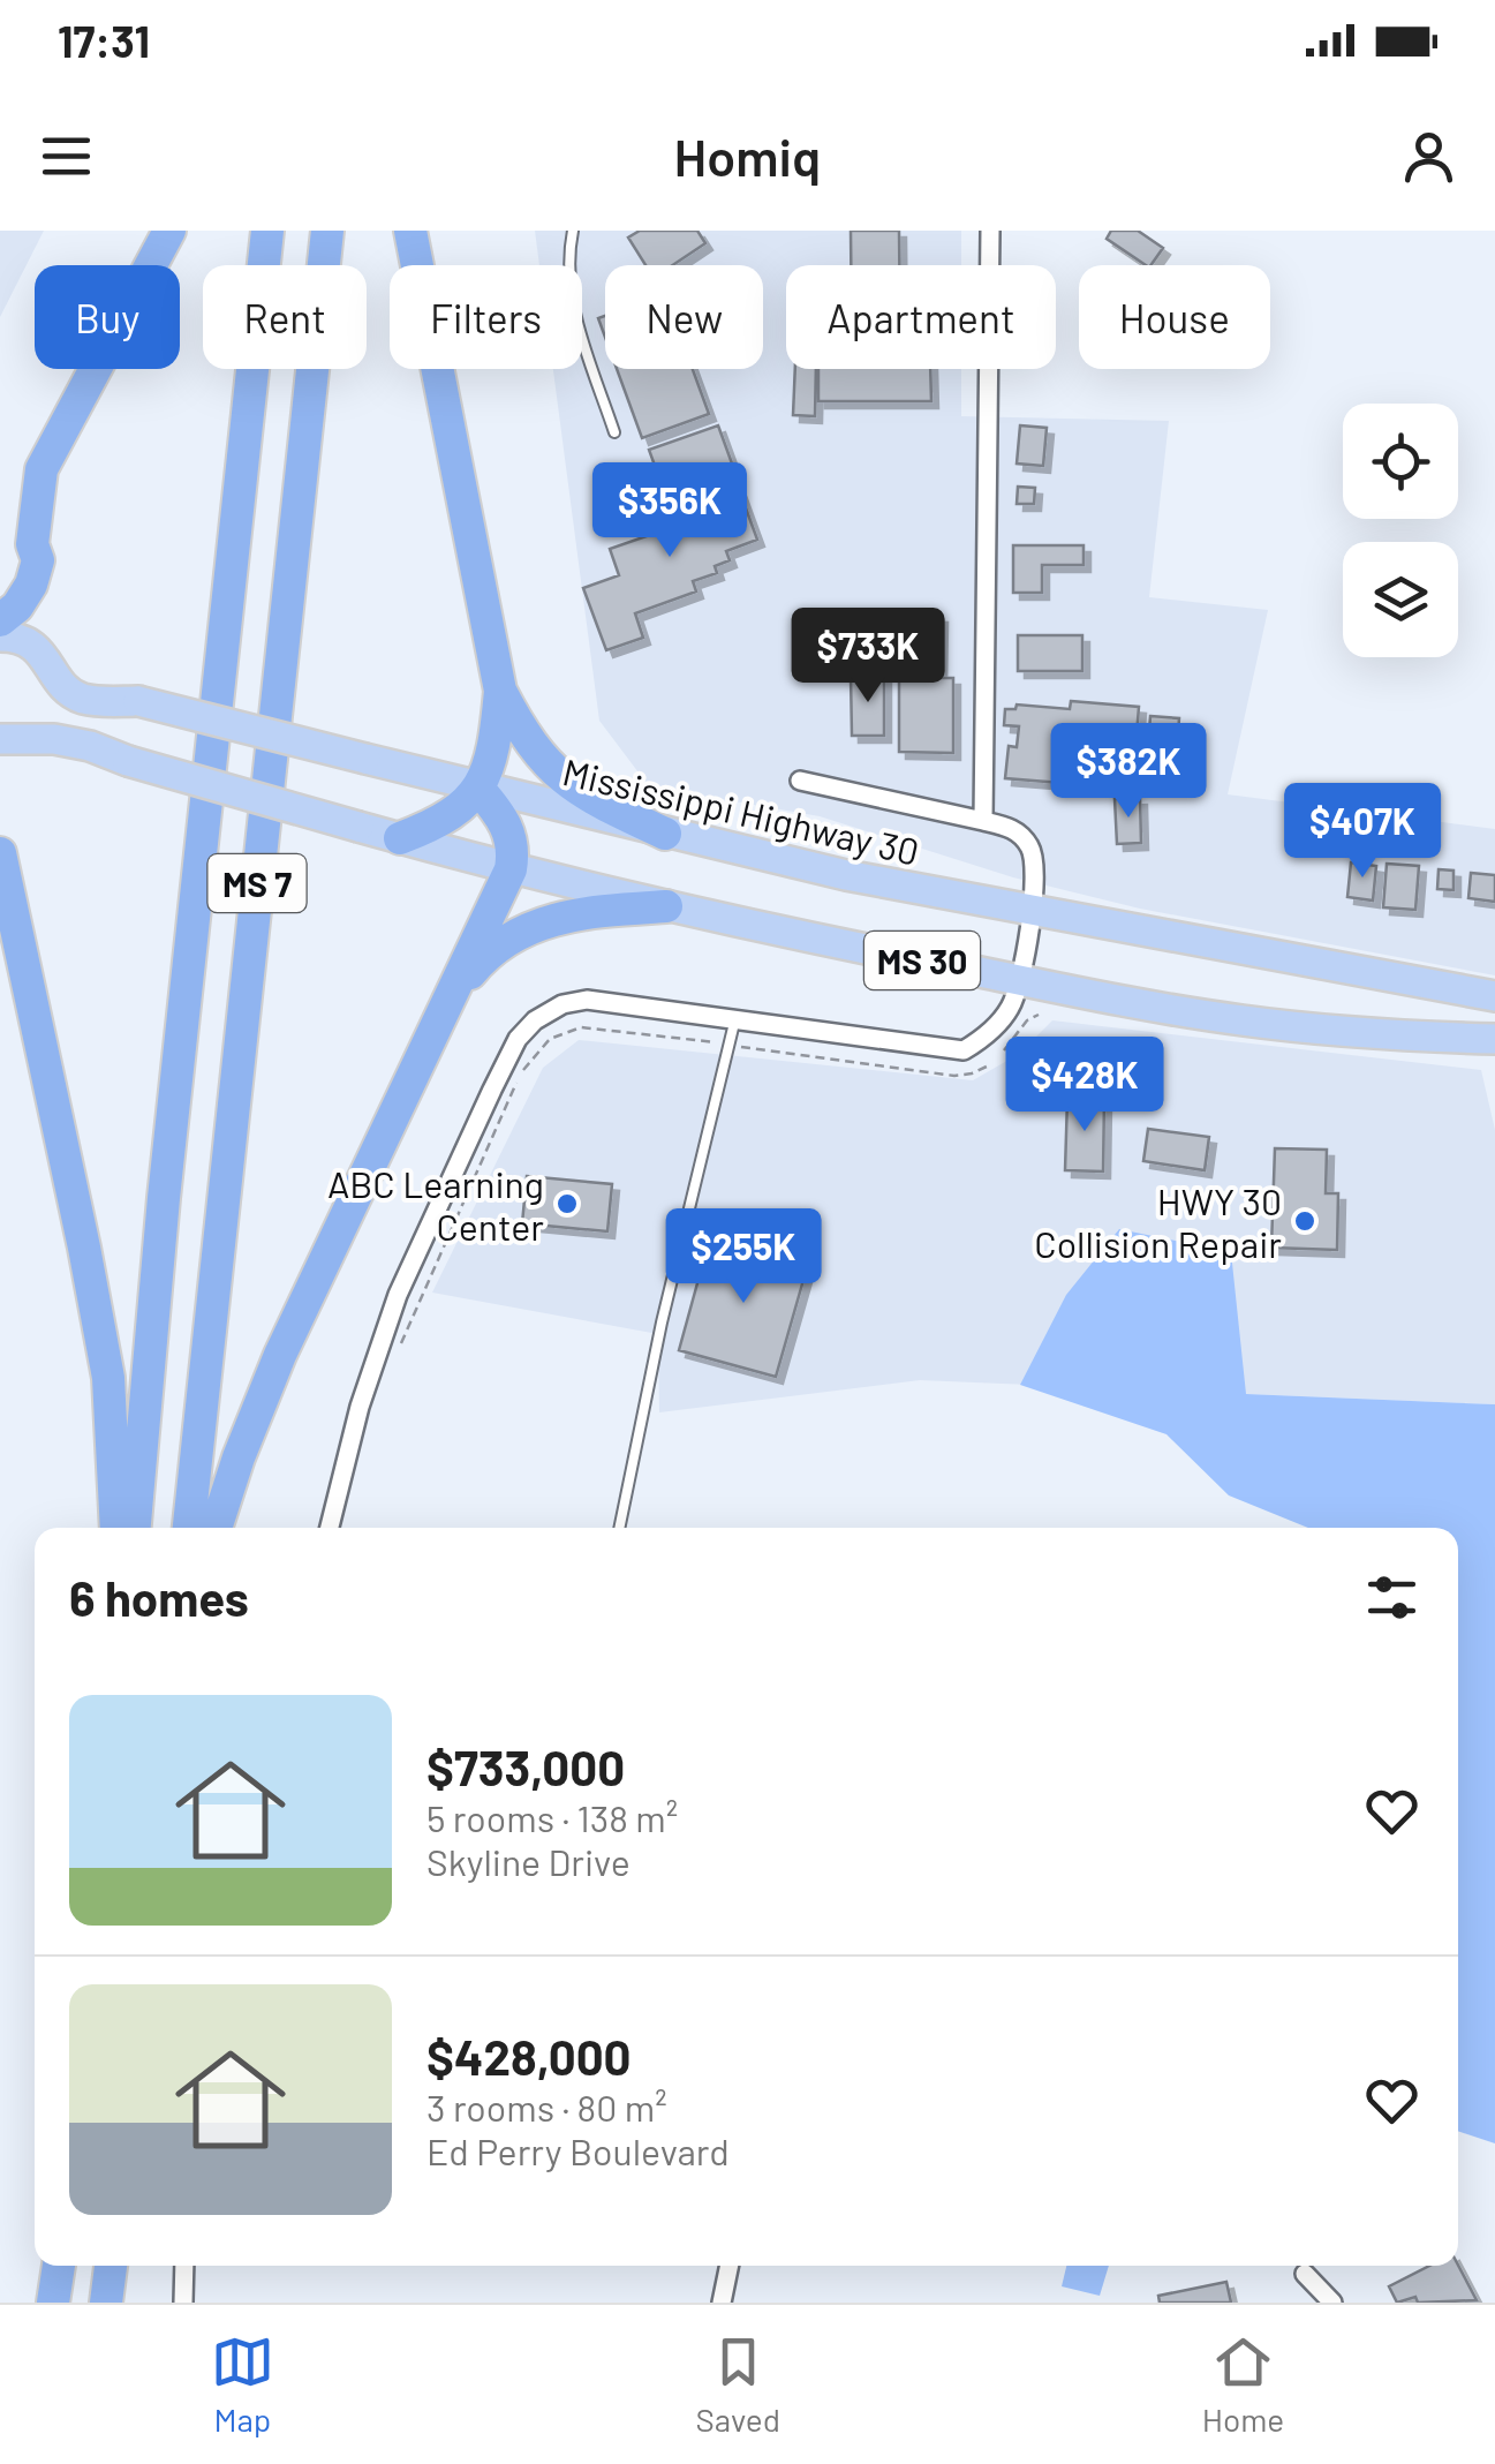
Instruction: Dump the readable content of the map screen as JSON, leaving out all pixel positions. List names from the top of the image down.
{
  "streets": {
    "highway": ["MS 7"],
    "main road": ["Mississippi Highway 30", "MS 30"]
  },
  "places": ["ABC Learning Center", "HWY 30 Collision Repair"],
  "page": {
    "status": "17:31",
    "header": "Homiq",
    "chip": [
      "Buy",
      "Rent",
      "Filters",
      "New",
      "Apartment",
      "House"
    ],
    "price": [
      "$356K",
      "$733K",
      "$382K",
      "$407K",
      "$428K",
      "$255K"
    ],
    "heading": "6 homes",
    "list": [
      {
        "name": "$733,000",
        "note": "5 rooms · 138 m² · Skyline Drive"
      },
      {
        "name": "$428,000",
        "note": "3 rooms · 80 m² · Ed Perry Boulevard"
      }
    ],
    "tabs": ["Map", "Saved", "Home"]
  }
}
